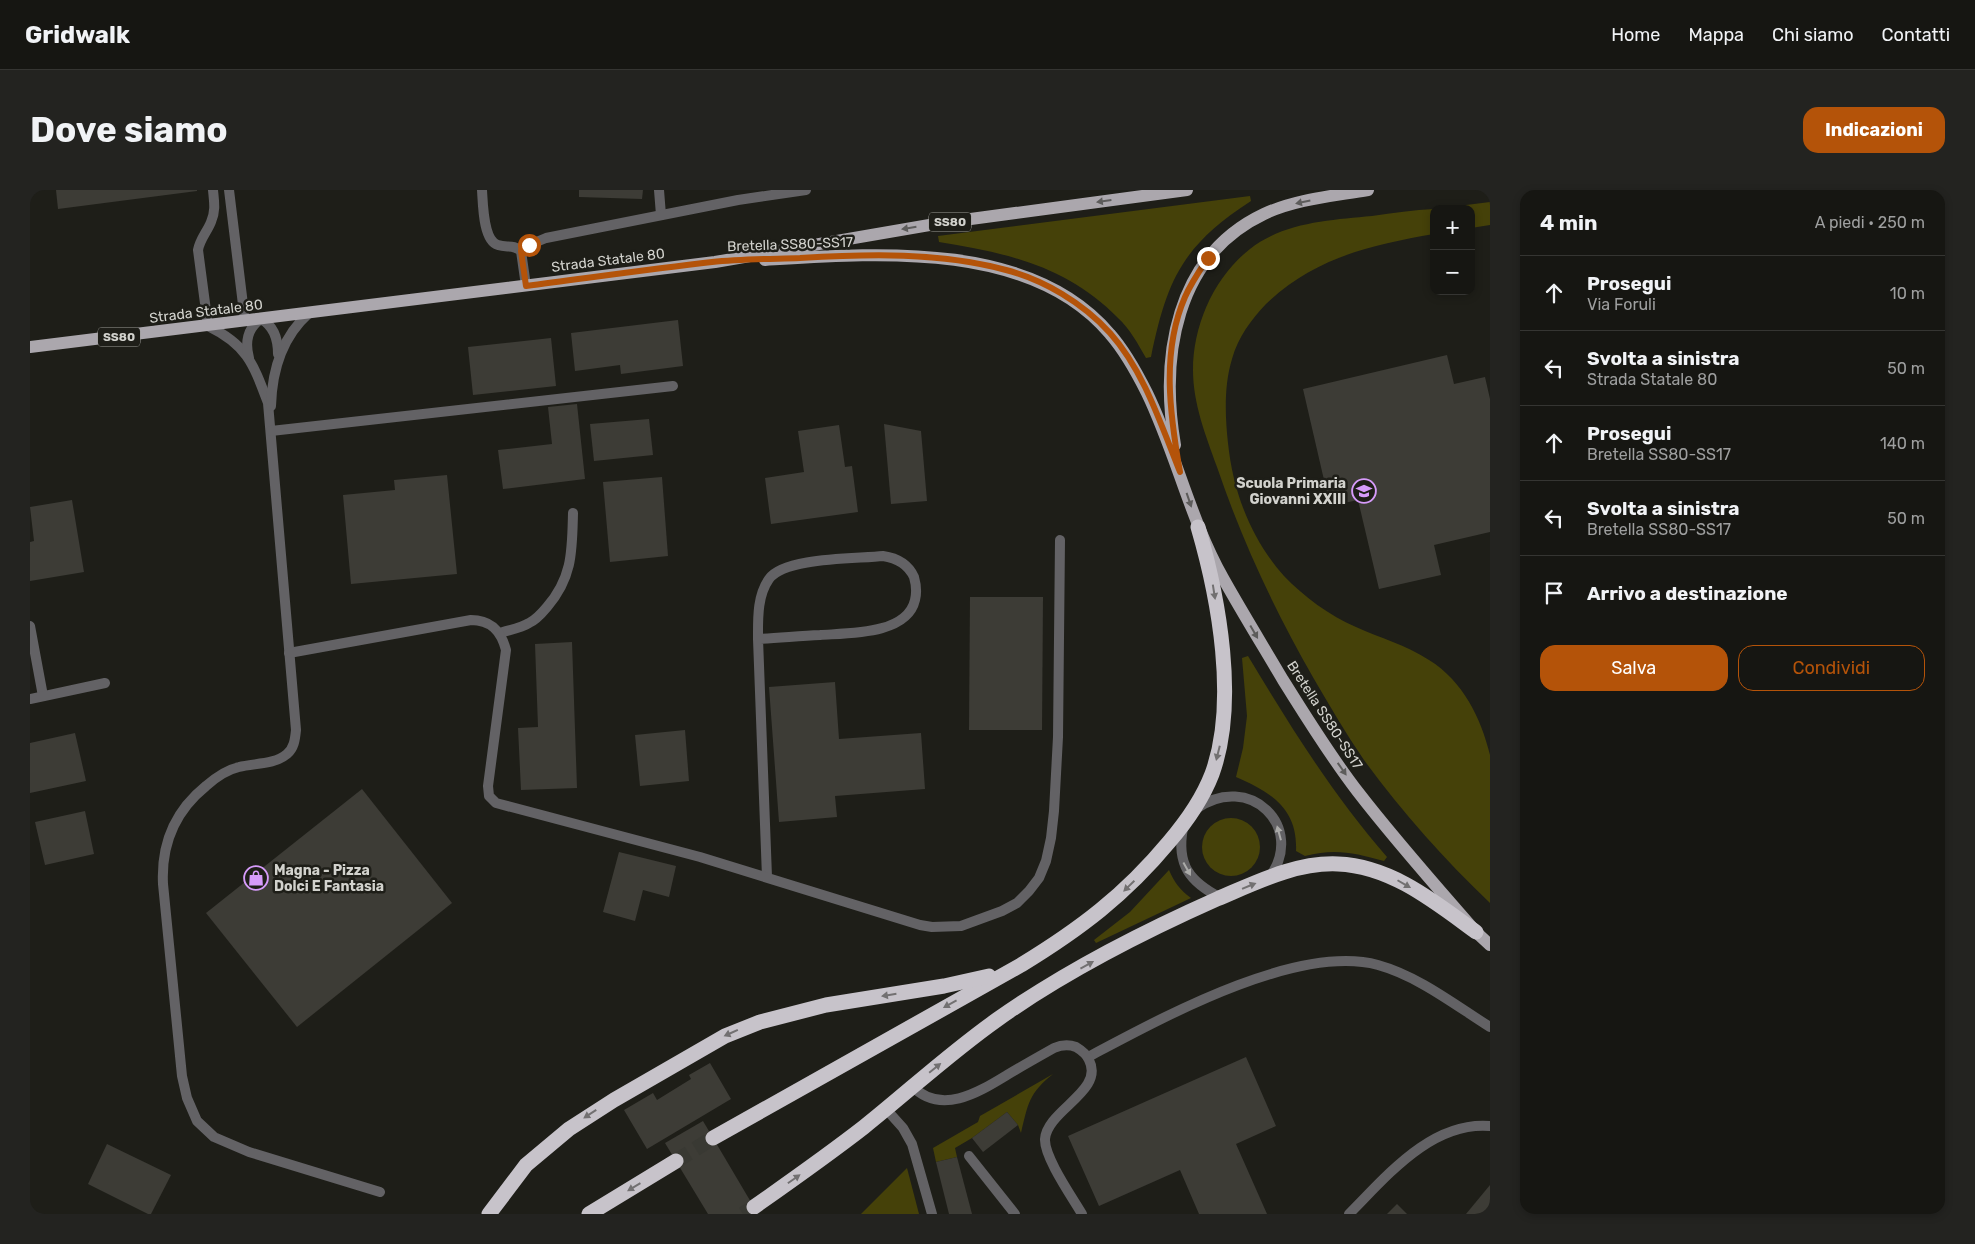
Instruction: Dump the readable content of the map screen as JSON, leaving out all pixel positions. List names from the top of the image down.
{
  "streets": {
    "main road": ["SS80", "Bretella SS80-SS17", "Strada Statale 80"]
  },
  "crossings": [
    ["Bretella SS80-SS17", "Strada Statale 80"]
  ],
  "one_way": ["Strada Statale 80"],
  "places": {
    "school or university": ["Scuola Primaria Giovanni XXIII"],
    "shop": ["Magna - Pizza Dolci E Fantasia"]
  },
  "page": {
    "header": "Gridwalk",
    "nav": [
      "Home",
      "Mappa",
      "Chi siamo",
      "Contatti"
    ],
    "buttons": [
      "Indicazioni",
      ["Salva", "Condividi"]
    ],
    "title": "Dove siamo",
    "heading": ["4 min", "A piedi · 250 m"],
    "map_buttons": ["+", "−"],
    "list": [
      ["Prosegui", "Via Foruli", "10 m"],
      ["Svolta a sinistra", "Strada Statale 80", "50 m"],
      ["Prosegui", "Bretella SS80-SS17", "140 m"],
      ["Svolta a sinistra", "Bretella SS80-SS17", "50 m"],
      "Arrivo a destinazione"
    ]
  }
}
